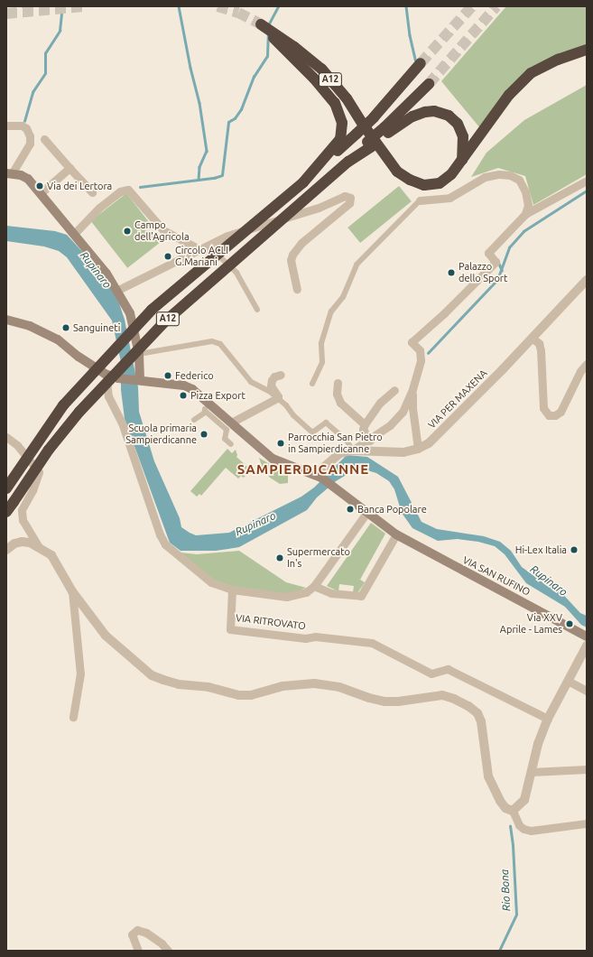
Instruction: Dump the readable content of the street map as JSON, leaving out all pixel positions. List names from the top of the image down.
{
  "streets": {
    "highway": ["A12"],
    "main road": ["VIA SAN RUFINO"],
    "street": ["VIA PER MAXENA", "VIA RITROVATO"]
  },
  "crossings": [
    ["VIA PER MAXENA", "VIA SAN RUFINO"]
  ],
  "districts": ["SAMPIERDICANNE"],
  "water": ["Rupinaro", "Rio Bona"],
  "places": [
    "Via dei Lertora",
    "Campo dell'Agricola",
    "Circolo ACLI G.Mariani",
    "Palazzo dello Sport",
    "Sanguineti",
    "Federico",
    "Pizza Export",
    "Scuola primaria Sampierdicanne",
    "Parrocchia San Pietro in Sampierdicanne",
    "Banca Popolare",
    "Hi-Lex Italia",
    "Supermercato In's",
    "Via XXV Aprile - Lames"
  ]
}
